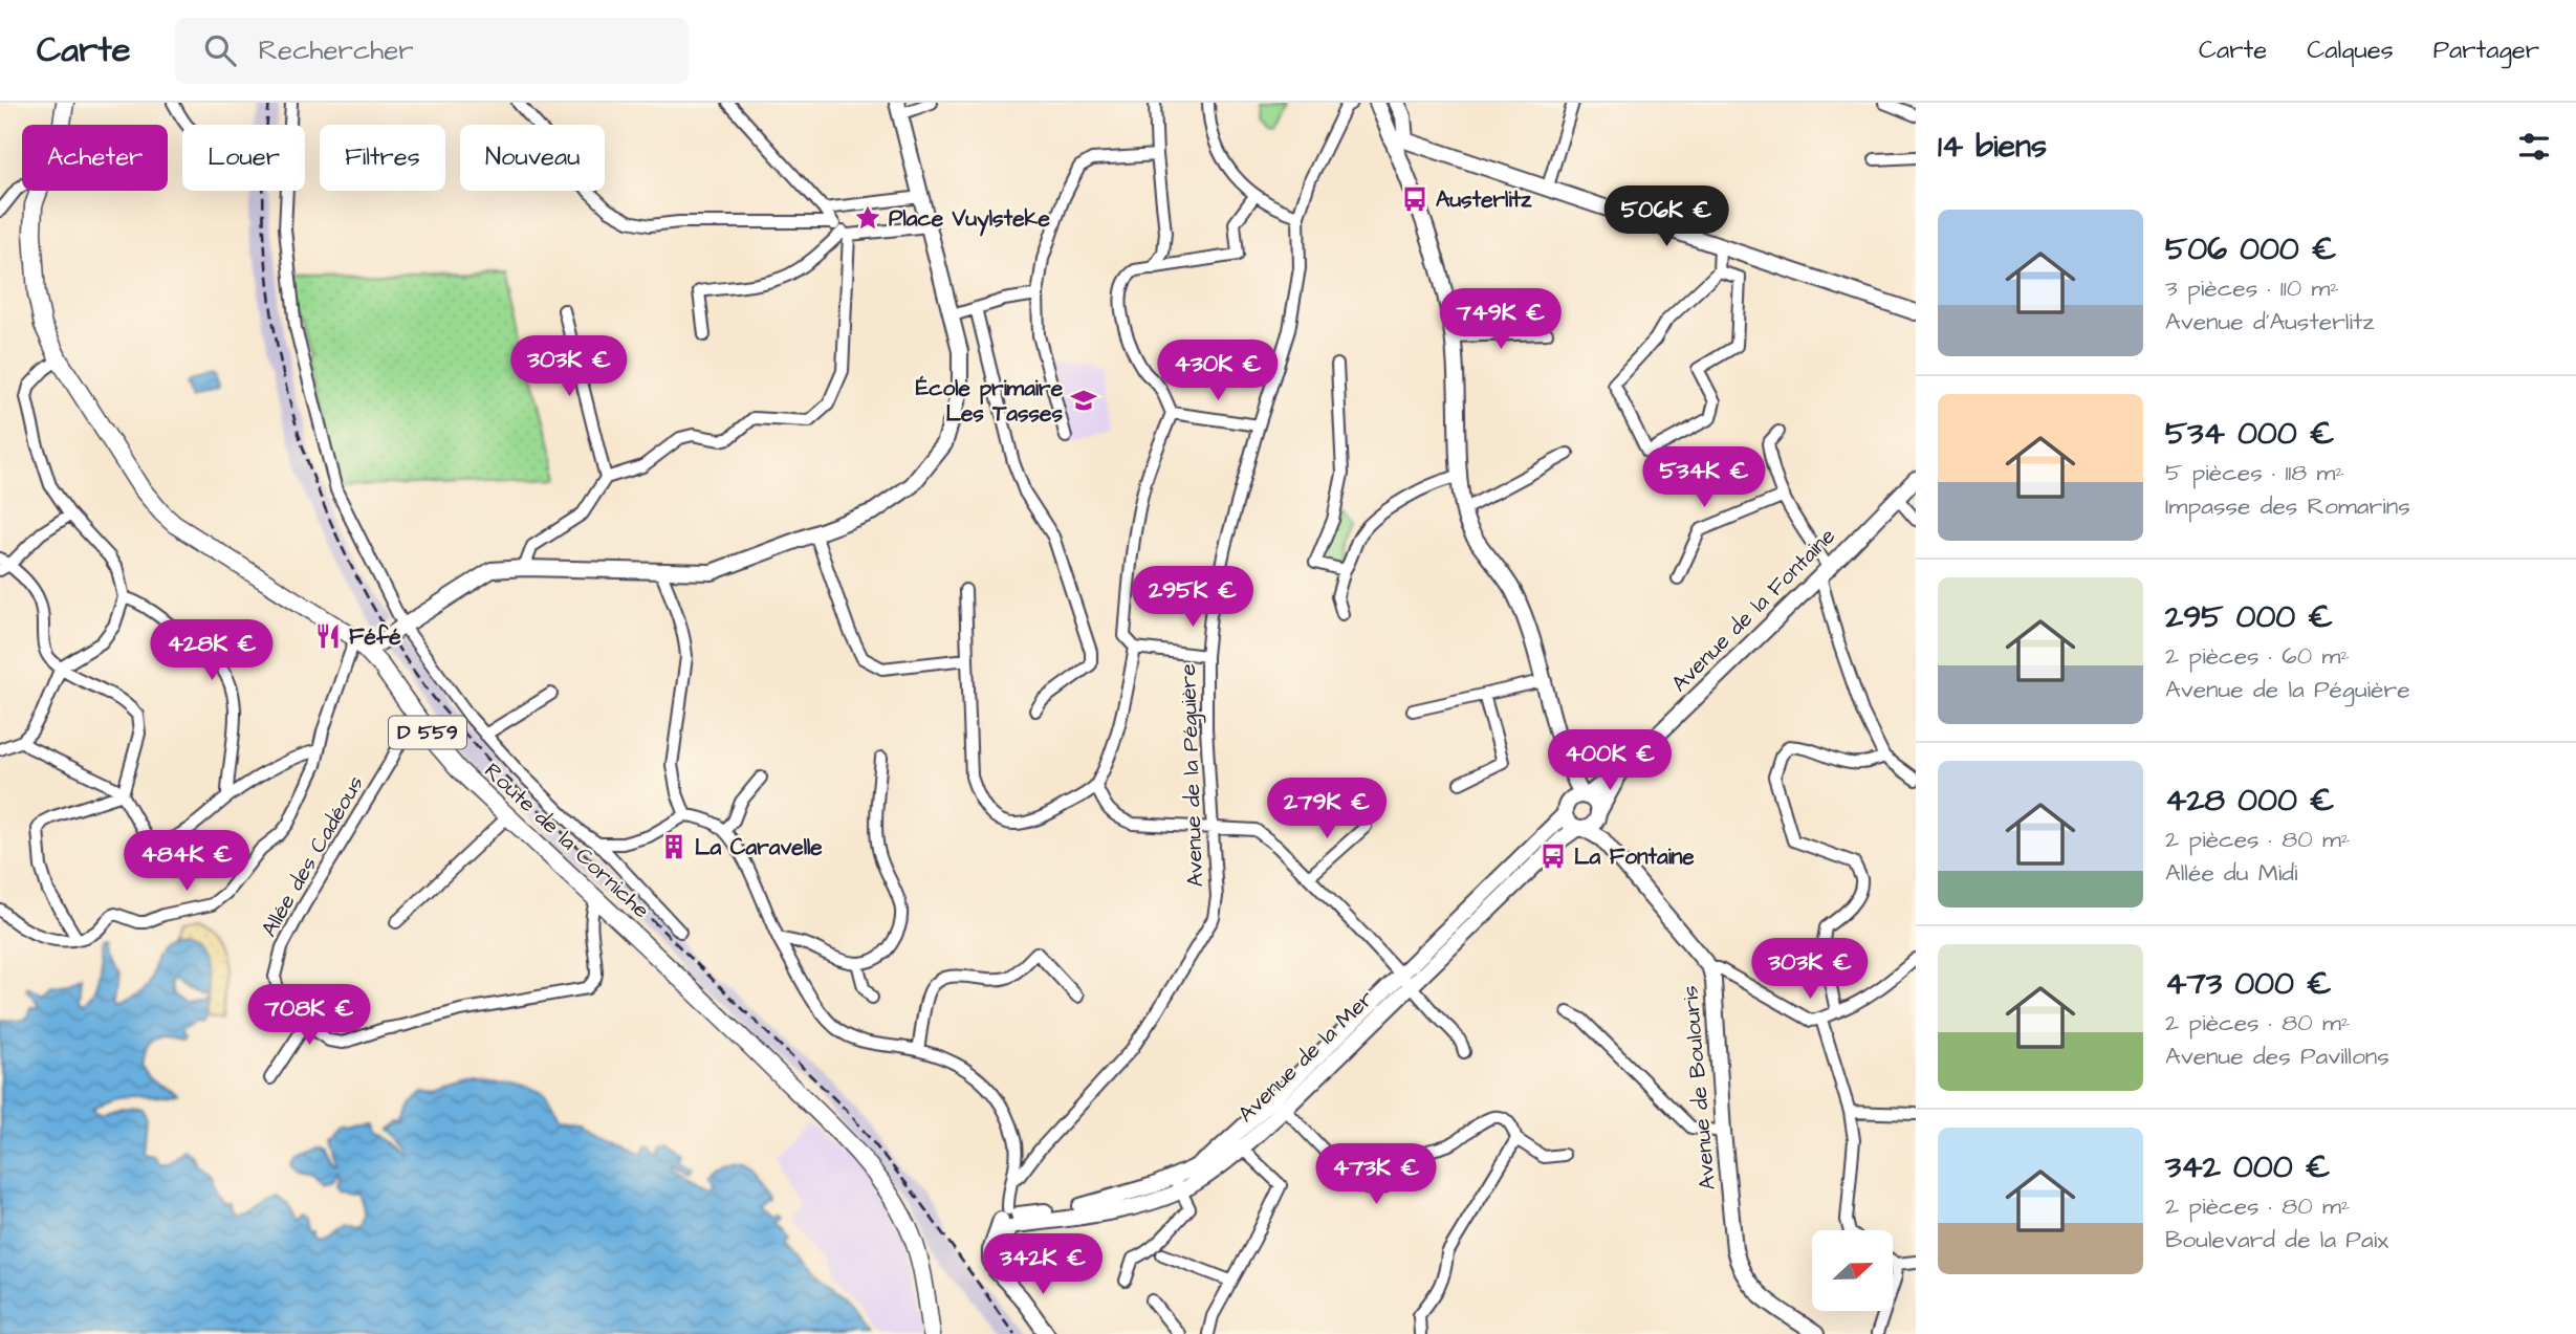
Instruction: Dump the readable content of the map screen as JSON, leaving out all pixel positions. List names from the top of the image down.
{
  "streets": {
    "main road": ["D 559", "Route de la Corniche"],
    "street": [
      "Avenue de la Fontaine",
      "Avenue de la Péguière",
      "Allée des Cadéous",
      "Avenue de la Mer",
      "Avenue de Boulouris"
    ]
  },
  "crossings": [
    ["Avenue de la Fontaine", "Avenue de la Mer"],
    ["Avenue de la Fontaine", "Avenue de Boulouris"],
    ["Route de la Corniche", "Allée des Cadéous"],
    ["Avenue de la Mer", "Avenue de Boulouris"]
  ],
  "places": {
    "bus stop": ["Austerlitz", "La Fontaine"],
    "place": ["Place Vuylsteke"],
    "school or university": ["École primaire Les Tasses"],
    "restaurant": ["Féfé"],
    "building": ["La Caravelle"]
  },
  "north": "right",
  "page": {
    "header": "Carte",
    "search": "Rechercher",
    "nav": ["Carte", "Calques", "Partager"],
    "heading": "14 biens",
    "chip": [
      "Acheter",
      "Louer",
      "Filtres",
      "Nouveau"
    ],
    "price": [
      "506K €",
      "749K €",
      "303K €",
      "430K €",
      "534K €",
      "295K €",
      "428K €",
      "400K €",
      "279K €",
      "484K €",
      "303K €",
      "708K €",
      "473K €",
      "342K €"
    ],
    "list": [
      {
        "name": "506 000 €",
        "note": "3 pièces · 110 m² · Avenue d'Austerlitz"
      },
      {
        "name": "534 000 €",
        "note": "5 pièces · 118 m² · Impasse des Romarins"
      },
      {
        "name": "295 000 €",
        "note": "2 pièces · 60 m² · Avenue de la Péguière"
      },
      {
        "name": "428 000 €",
        "note": "2 pièces · 80 m² · Allée du Midi"
      },
      {
        "name": "473 000 €",
        "note": "2 pièces · 80 m² · Avenue des Pavillons"
      },
      {
        "name": "342 000 €",
        "note": "2 pièces · 80 m² · Boulevard de la Paix"
      }
    ]
  }
}
